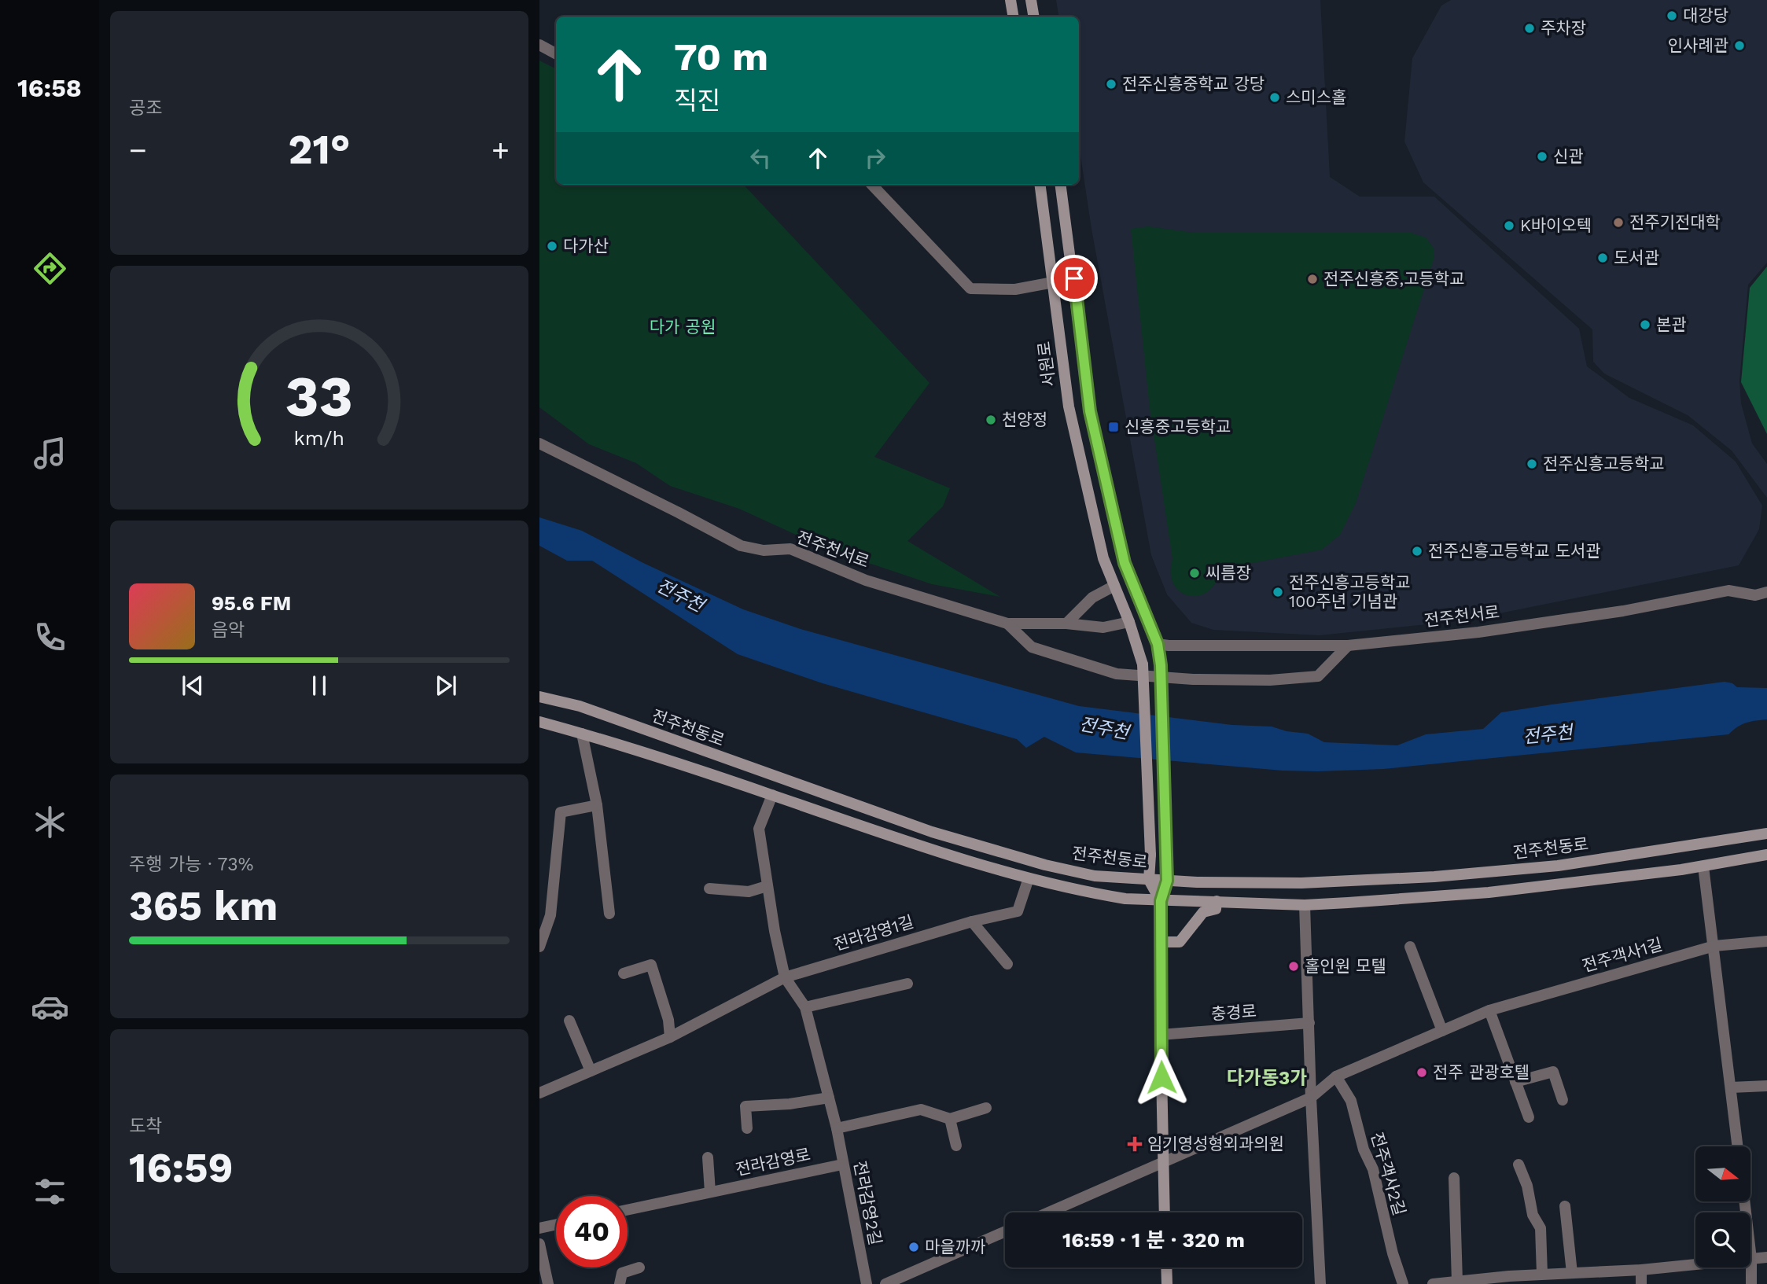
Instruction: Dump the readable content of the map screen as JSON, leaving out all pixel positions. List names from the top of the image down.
{
  "streets": {
    "street": [
      "서원로",
      "전주천서로",
      "전주천동로",
      "전라감영1길",
      "전주객사1길",
      "충경로",
      "전라감영로",
      "전주객사2길",
      "전라감영2길"
    ]
  },
  "crossings": [
    ["서원로", "전주천서로"],
    ["서원로", "전주천동로"],
    ["전주천동로", "전라감영1길"],
    ["전주객사1길", "전주객사2길"],
    ["전라감영로", "전라감영2길"]
  ],
  "districts": ["다가동3가"],
  "water": ["전주천"],
  "parks": ["다가 공원"],
  "places": {
    "other": [
      "대강당",
      "주차장",
      "인사례관",
      "전주신흥중학교 강당",
      "스미스홀",
      "신관",
      "전주기전대학",
      "K바이오텍",
      "다가산",
      "도서관",
      "전주신흥중,고등학교",
      "본관",
      "천양정",
      "전주신흥고등학교",
      "전주신흥고등학교 도서관",
      "씨름장",
      "전주신흥고등학교 100주년 기념관",
      "홀인원 모텔",
      "전주 관광호텔",
      "마을까까"
    ],
    "transit": ["신흥중고등학교"],
    "health": ["임기영성형외과의원"]
  },
  "north": "right",
  "page": {
    "tabs": "16:58",
    "tile": [
      "공조",
      ["주행 가능 · 73%", "365 km"],
      ["도착", "16:59"]
    ],
    "turn": ["70 m", "직진"],
    "heat": ["−", "21°", "+"],
    "song": ["95.6 FM", "음악"],
    "limit": "40",
    "trip": "16:59 · 1 분 · 320 m",
    "gauge": ["33", "km/h"]
  }
}
